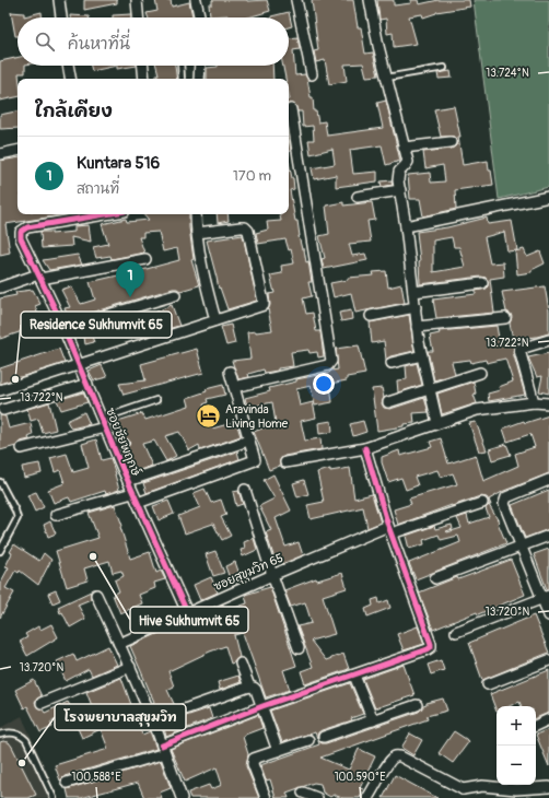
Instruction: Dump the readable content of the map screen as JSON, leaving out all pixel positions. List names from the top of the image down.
{
  "streets": {
    "street": ["ซอยชัยพฤกษ์", "ซอยสุขุมวิท 65"]
  },
  "crossings": [
    ["ซอยชัยพฤกษ์", "ซอยสุขุมวิท 65"]
  ],
  "places": {
    "other": ["Residence Sukhumvit 65", "Hive Sukhumvit 65", "โรงพยาบาลสุขุมวิท"],
    "hotel": ["Aravinda Living Home"]
  },
  "page": {
    "search": "ค้นหาที่นี่",
    "heading": "ใกล้เคียง",
    "list": [
      {
        "mark": "1",
        "name": "Kuntara 516",
        "note": "สถานที่",
        "value": "170 m"
      }
    ],
    "pins": "1",
    "map_buttons": ["+", "−"]
  },
  "coordinates": [
    "13.724°N",
    "13.722°N",
    "13.720°N",
    "100.588°E",
    "100.590°E"
  ]
}
